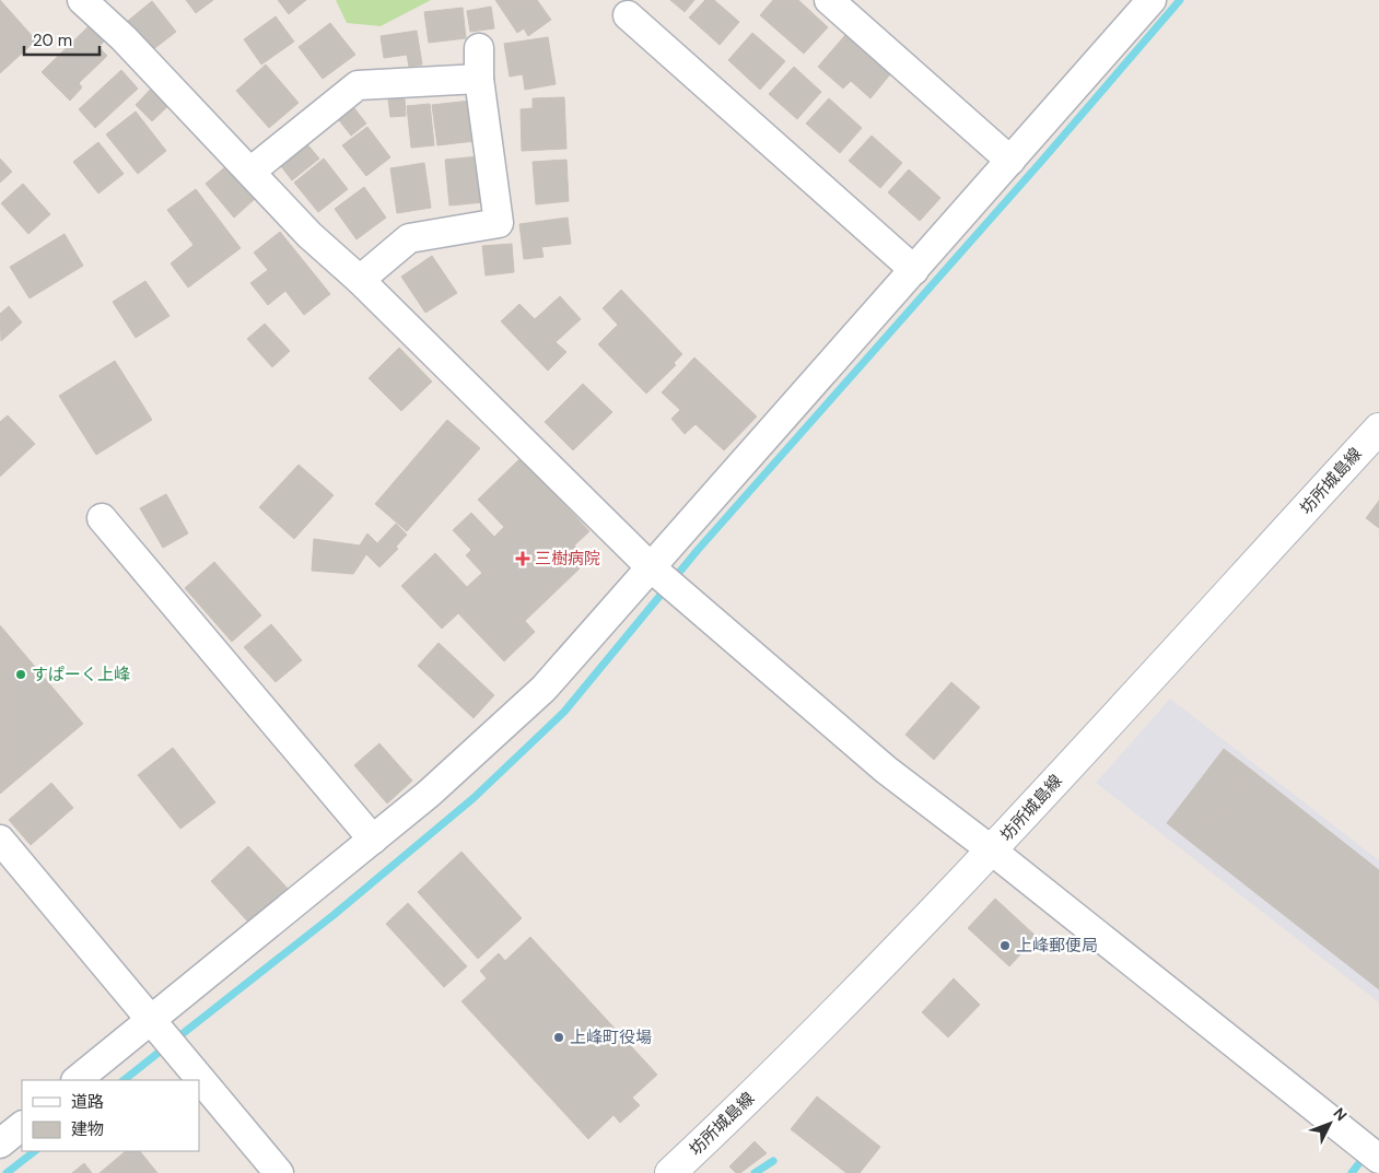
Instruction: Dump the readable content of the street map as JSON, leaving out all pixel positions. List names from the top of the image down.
{
  "streets": {
    "main road": ["坊所城島線"]
  },
  "places": {
    "health": ["三樹病院"],
    "other": ["すぱーく上峰", "上峰郵便局", "上峰町役場"]
  },
  "legend": ["道路", "建物"],
  "scale_bar": "20 m",
  "north": "top right"
}
